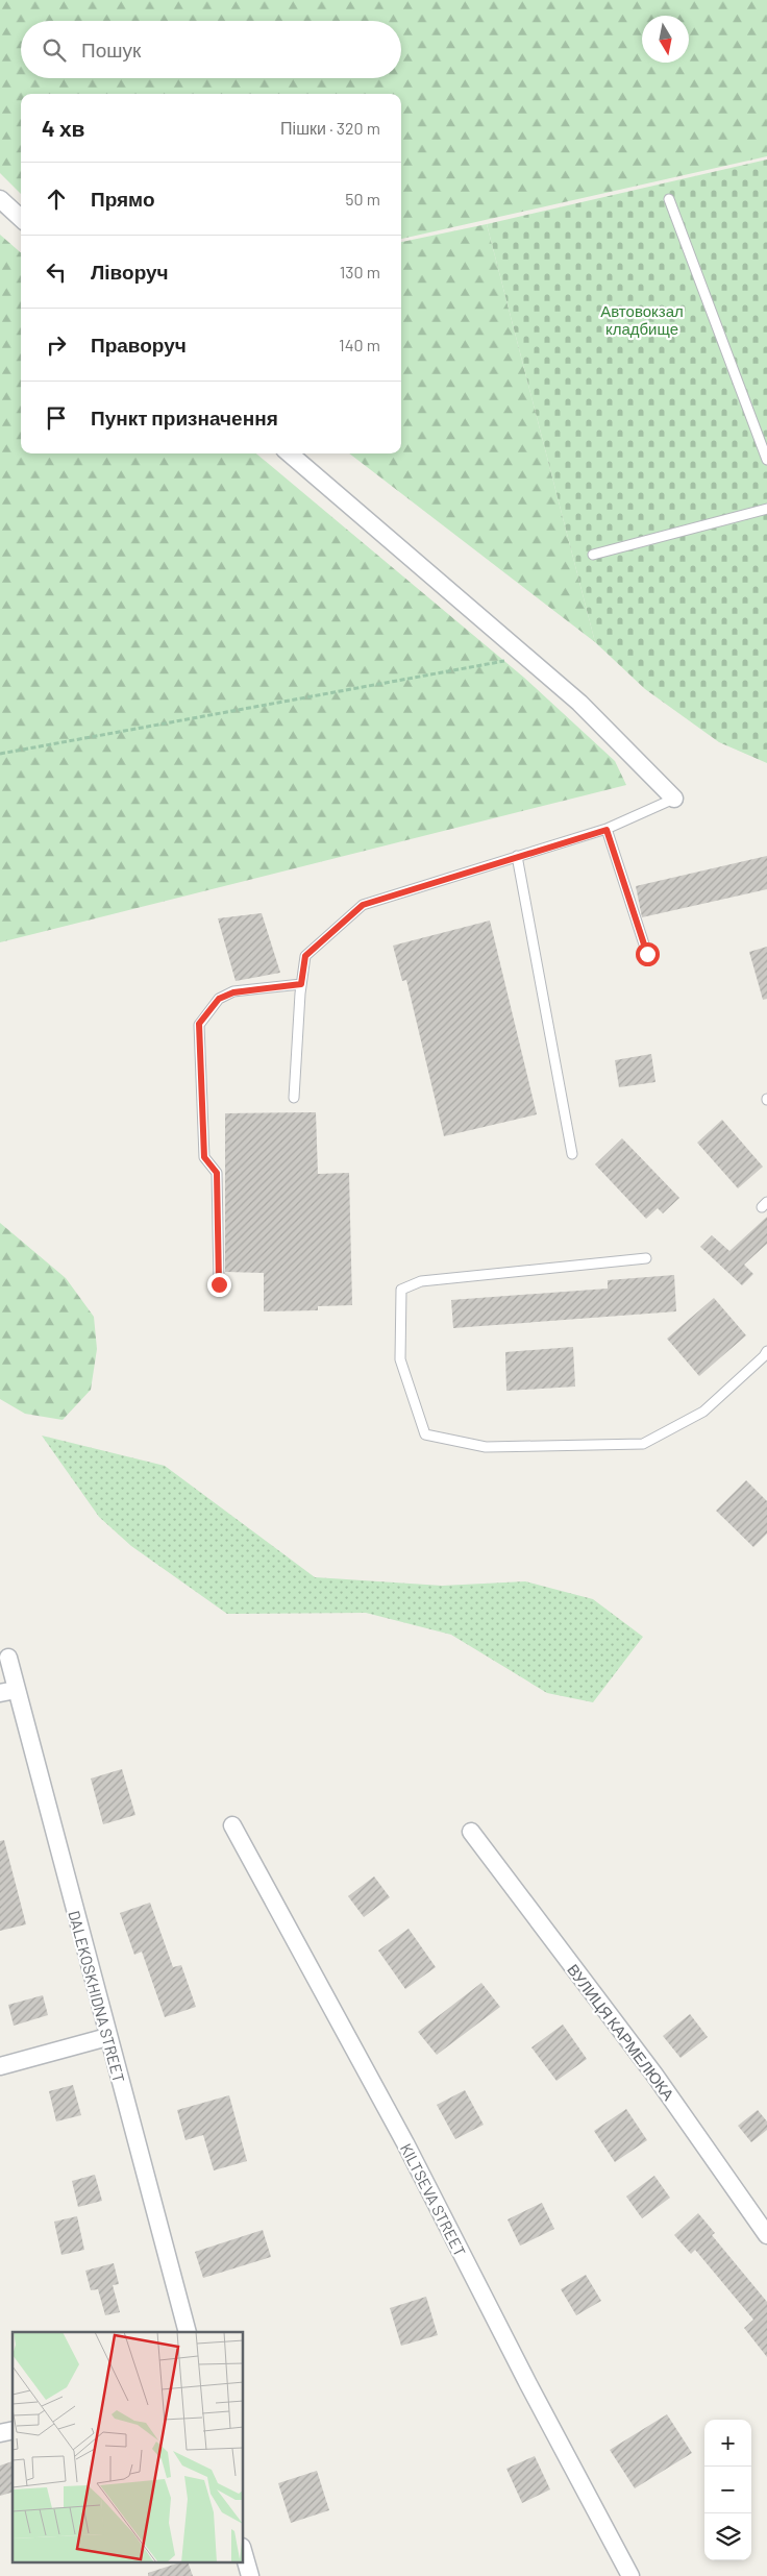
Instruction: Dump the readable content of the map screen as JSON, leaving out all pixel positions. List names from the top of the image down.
{
  "streets": {
    "street": ["DALEKOSKHIDNA STREET", "ВУЛИЦЯ КАРМЕЛЮКА", "KILTSEVA STREET"]
  },
  "parks": ["Автовокзал кладбище"],
  "north": "bottom",
  "page": {
    "search": "Пошук",
    "heading": ["4 хв", "Пішки · 320 m"],
    "list": [
      ["Прямо", "50 m"],
      ["Ліворуч", "130 m"],
      ["Праворуч", "140 m"],
      "Пункт призначення"
    ],
    "map_buttons": ["+", "−"]
  }
}
